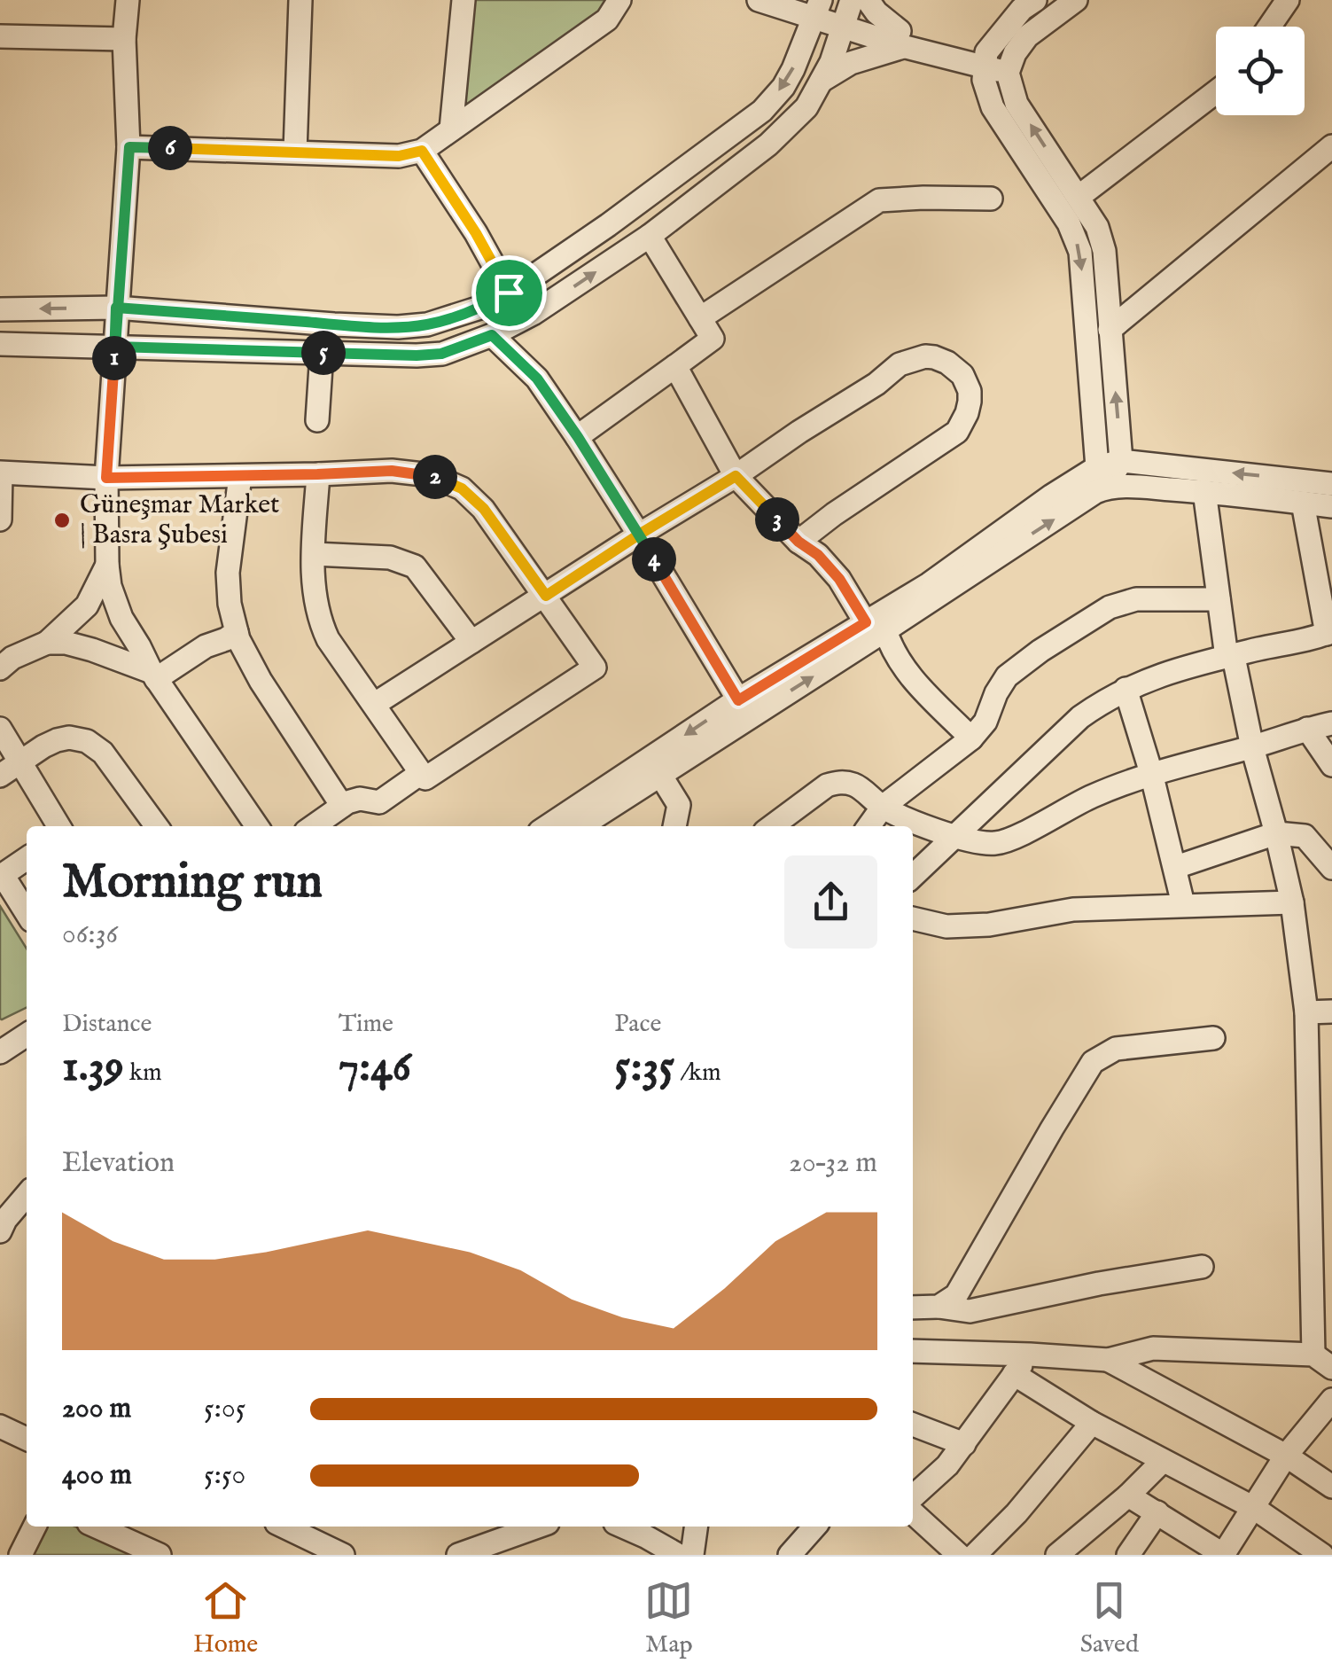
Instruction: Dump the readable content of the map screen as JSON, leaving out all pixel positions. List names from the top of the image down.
{
  "places": ["Güneşmar Market | Basra Şubesi"],
  "page": {
    "pins": [
      "6",
      "5",
      "1",
      "2",
      "3",
      "4"
    ],
    "heading": ["Morning run", "06:36"],
    "stats": [
      ["Distance", "1.39 km"],
      ["Time", "7:46"],
      ["Pace", "5:35 /km"]
    ],
    "chart": ["Elevation", "20–32 m"],
    "list": [
      {
        "name": "200 m",
        "note": "5:05"
      },
      {
        "name": "400 m",
        "note": "5:50"
      }
    ],
    "tabs": ["Home", "Map", "Saved"]
  }
}
